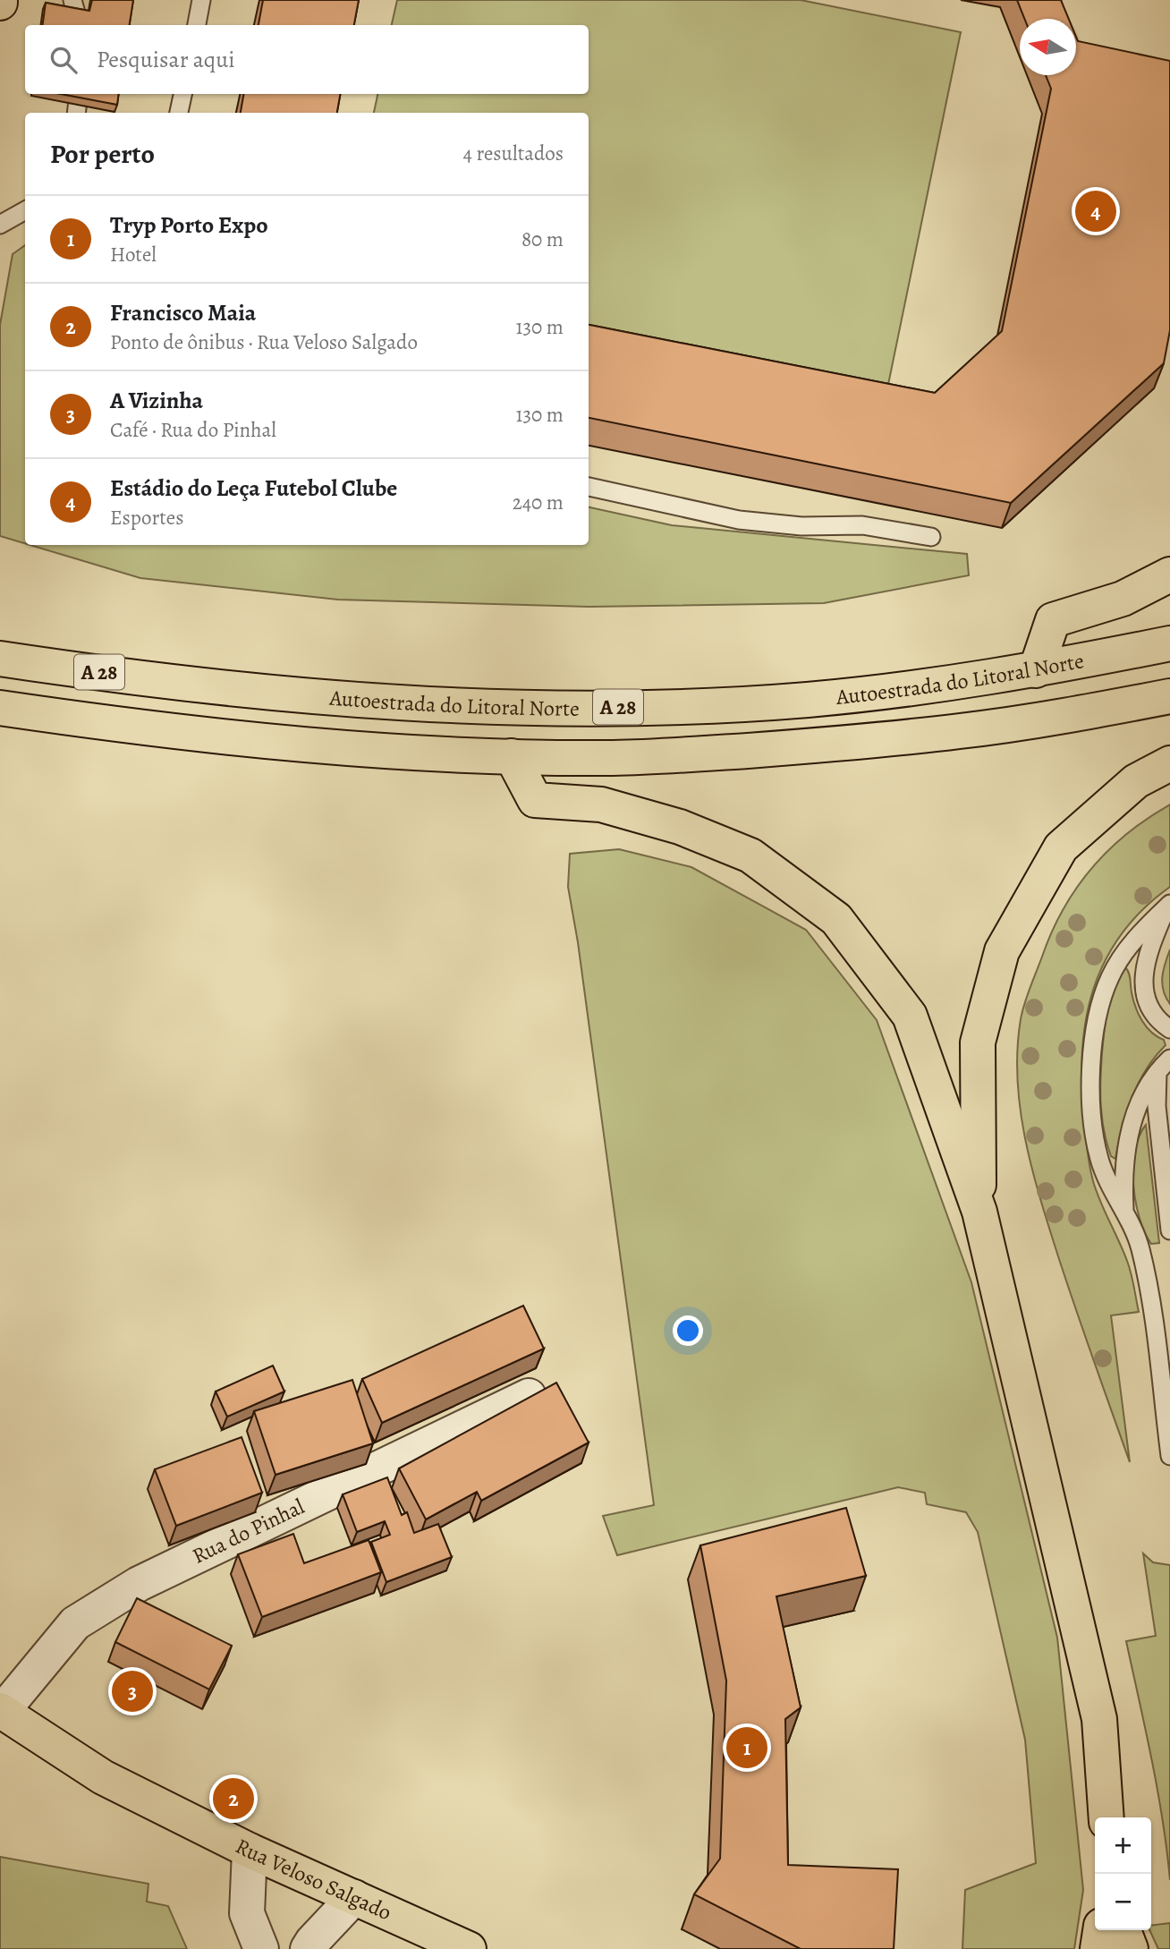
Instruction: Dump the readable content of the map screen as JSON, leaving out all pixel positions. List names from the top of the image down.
{
  "streets": {
    "main road": ["A 28", "Autoestrada do Litoral Norte", "Rua Veloso Salgado"],
    "street": ["Rua do Pinhal"]
  },
  "crossings": [
    ["Rua do Pinhal", "Rua Veloso Salgado"]
  ],
  "north": "left",
  "page": {
    "search": "Pesquisar aqui",
    "heading": ["Por perto", "4 resultados"],
    "pins": [
      "4",
      "3",
      "1",
      "2"
    ],
    "list": [
      {
        "mark": "1",
        "name": "Tryp Porto Expo",
        "note": "Hotel",
        "value": "80 m"
      },
      {
        "mark": "2",
        "name": "Francisco Maia",
        "note": "Ponto de ônibus · Rua Veloso Salgado",
        "value": "130 m"
      },
      {
        "mark": "3",
        "name": "A Vizinha",
        "note": "Café · Rua do Pinhal",
        "value": "130 m"
      },
      {
        "mark": "4",
        "name": "Estádio do Leça Futebol Clube",
        "note": "Esportes",
        "value": "240 m"
      }
    ],
    "map_buttons": ["+", "−"]
  }
}
